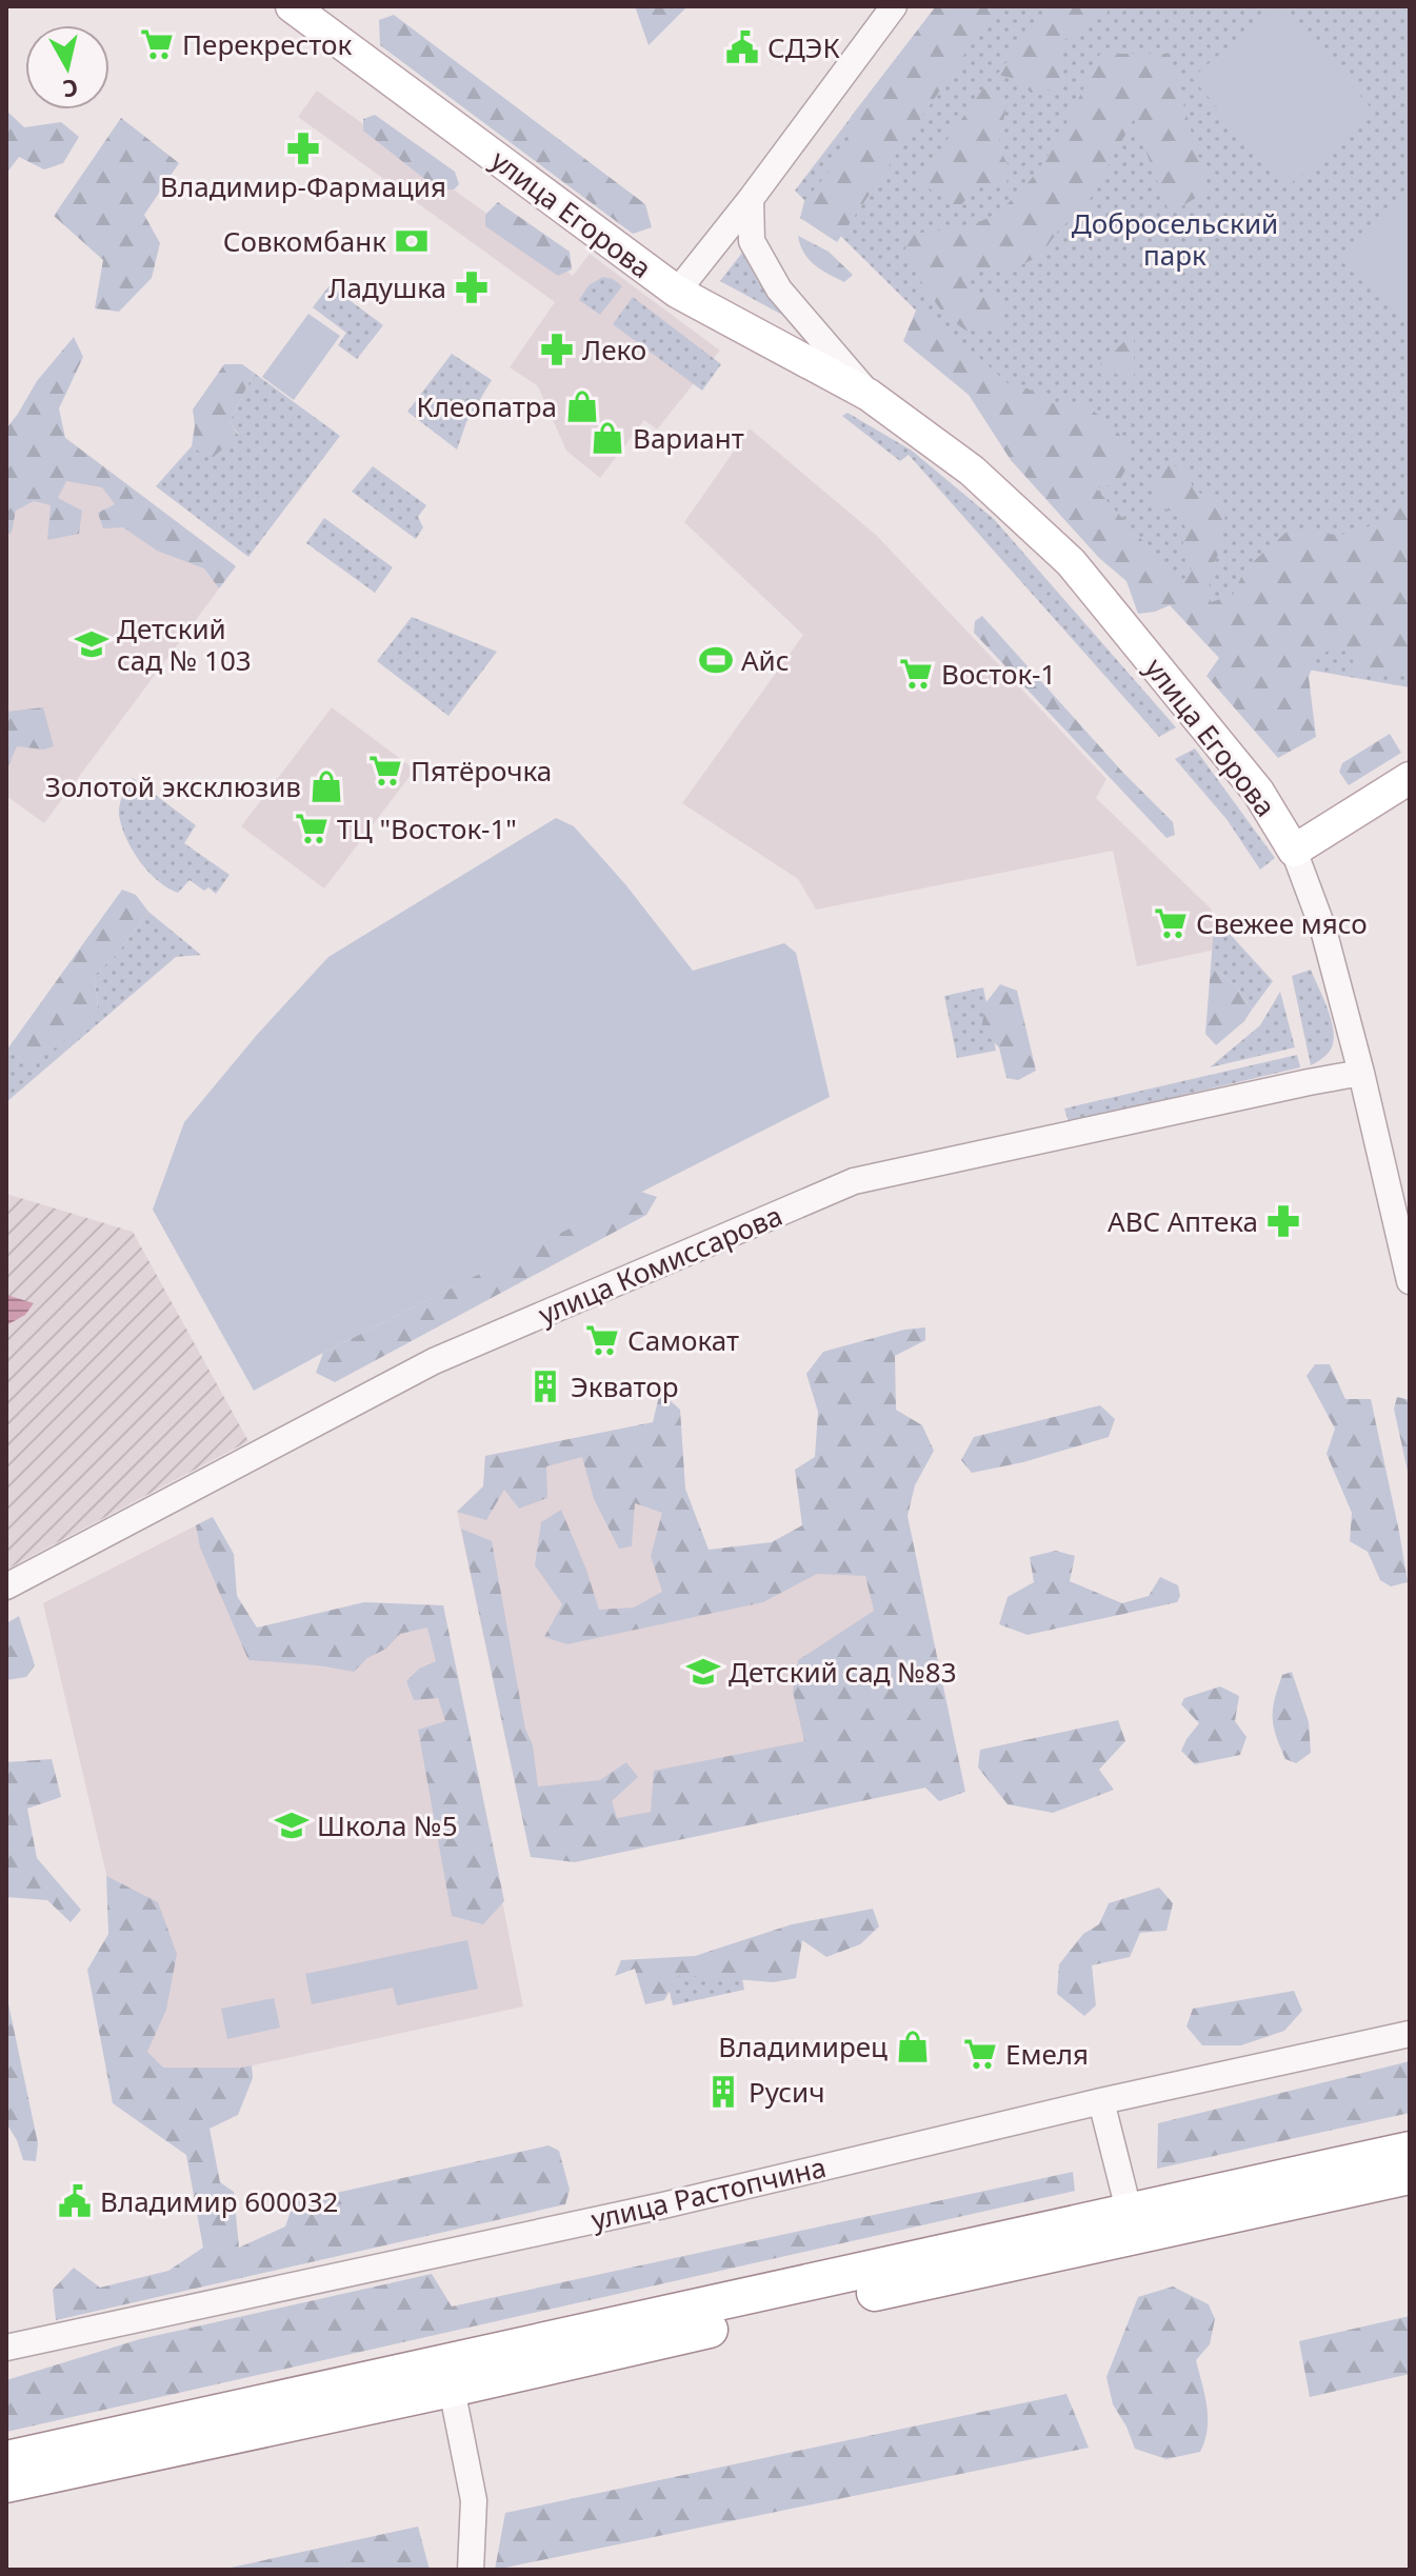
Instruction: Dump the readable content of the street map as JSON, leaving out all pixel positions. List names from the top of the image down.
{
  "streets": {
    "main road": ["улица Егорова"],
    "street": ["улица Комиссарова", "улица Растопчина"]
  },
  "crossings": [
    ["улица Егорова", "улица Комиссарова"]
  ],
  "parks": ["Добросельский парк"],
  "places": {
    "supermarket": [
      "Перекресток",
      "Восток-1",
      "Пятёрочка",
      "ТЦ \"Восток-1\"",
      "Свежее мясо",
      "Самокат",
      "Емеля"
    ],
    "public building": ["СДЭК", "Владимир 600032"],
    "pharmacy": [
      "Владимир-Фармация",
      "Ладушка",
      "Леко",
      "ABC Аптека"
    ],
    "bank": ["Совкомбанк"],
    "shop": [
      "Клеопатра",
      "Вариант",
      "Золотой эксклюзив",
      "Владимирец"
    ],
    "school or university": ["Детский сад № 103", "Детский сад №83", "Школа №5"],
    "sports": ["Айс"],
    "building": ["Экватор", "Русич"]
  },
  "north": "bottom"
}
